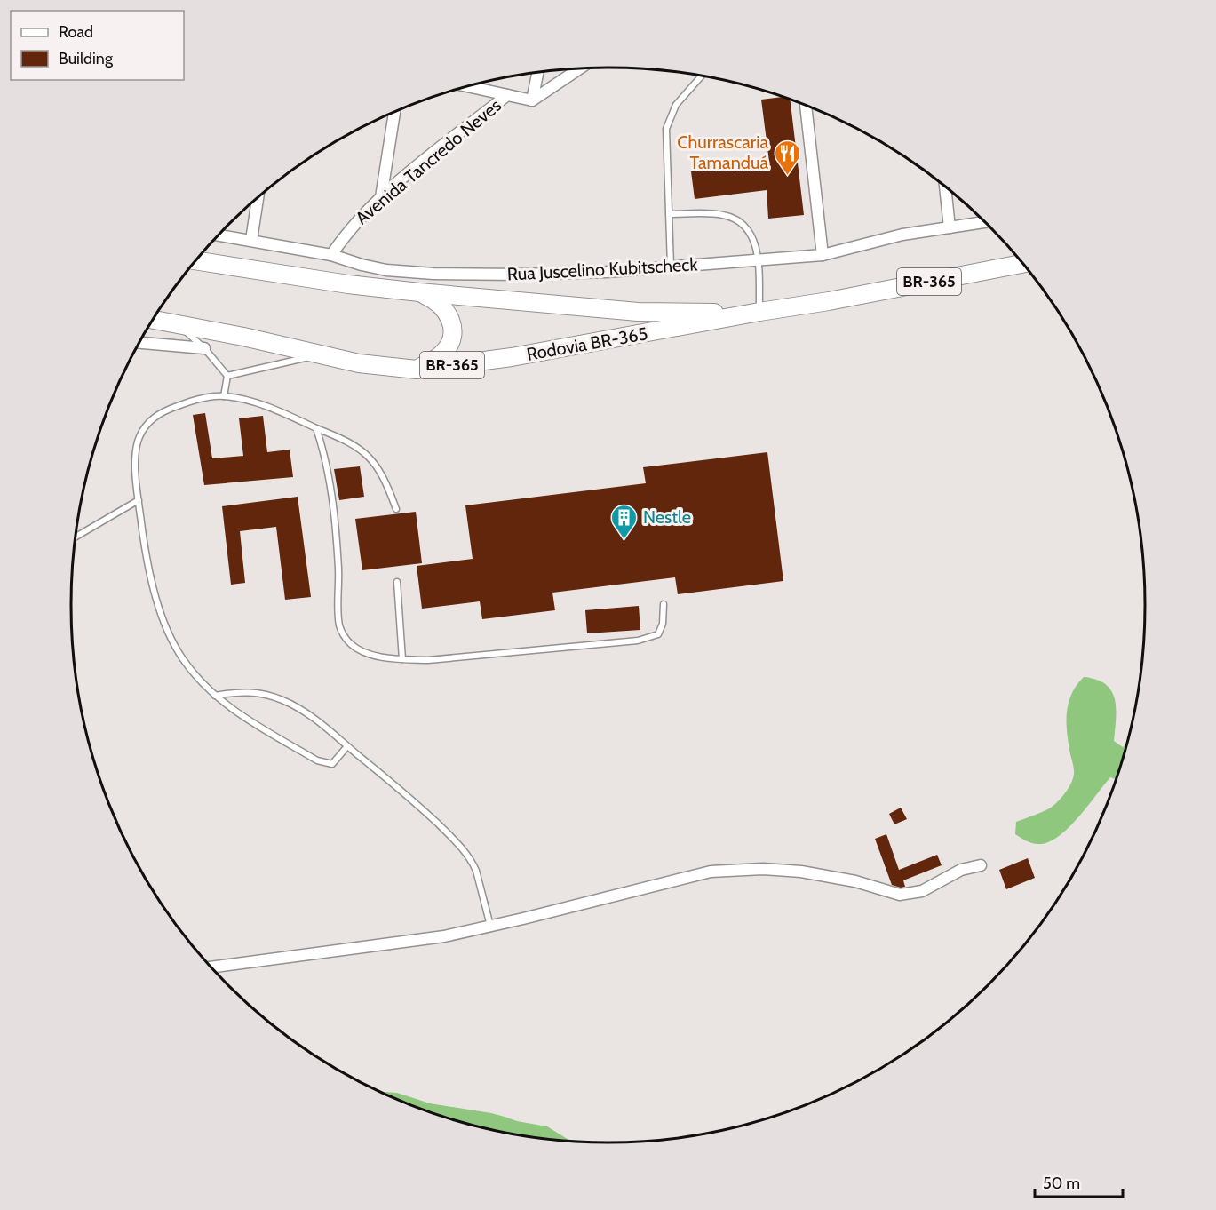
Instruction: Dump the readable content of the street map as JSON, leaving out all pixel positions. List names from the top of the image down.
{
  "streets": {
    "main road": ["BR-365", "Rodovia BR-365"],
    "street": ["Avenida Tancredo Neves", "Rua Juscelino Kubitscheck"]
  },
  "crossings": [
    ["Avenida Tancredo Neves", "Rua Juscelino Kubitscheck"],
    ["BR-365", "Rodovia BR-365"]
  ],
  "places": {
    "restaurant": ["Churrascaria Tamanduá"],
    "building": ["Nestle"]
  },
  "legend": ["Road", "Building"],
  "scale_bar": "50 m"
}
